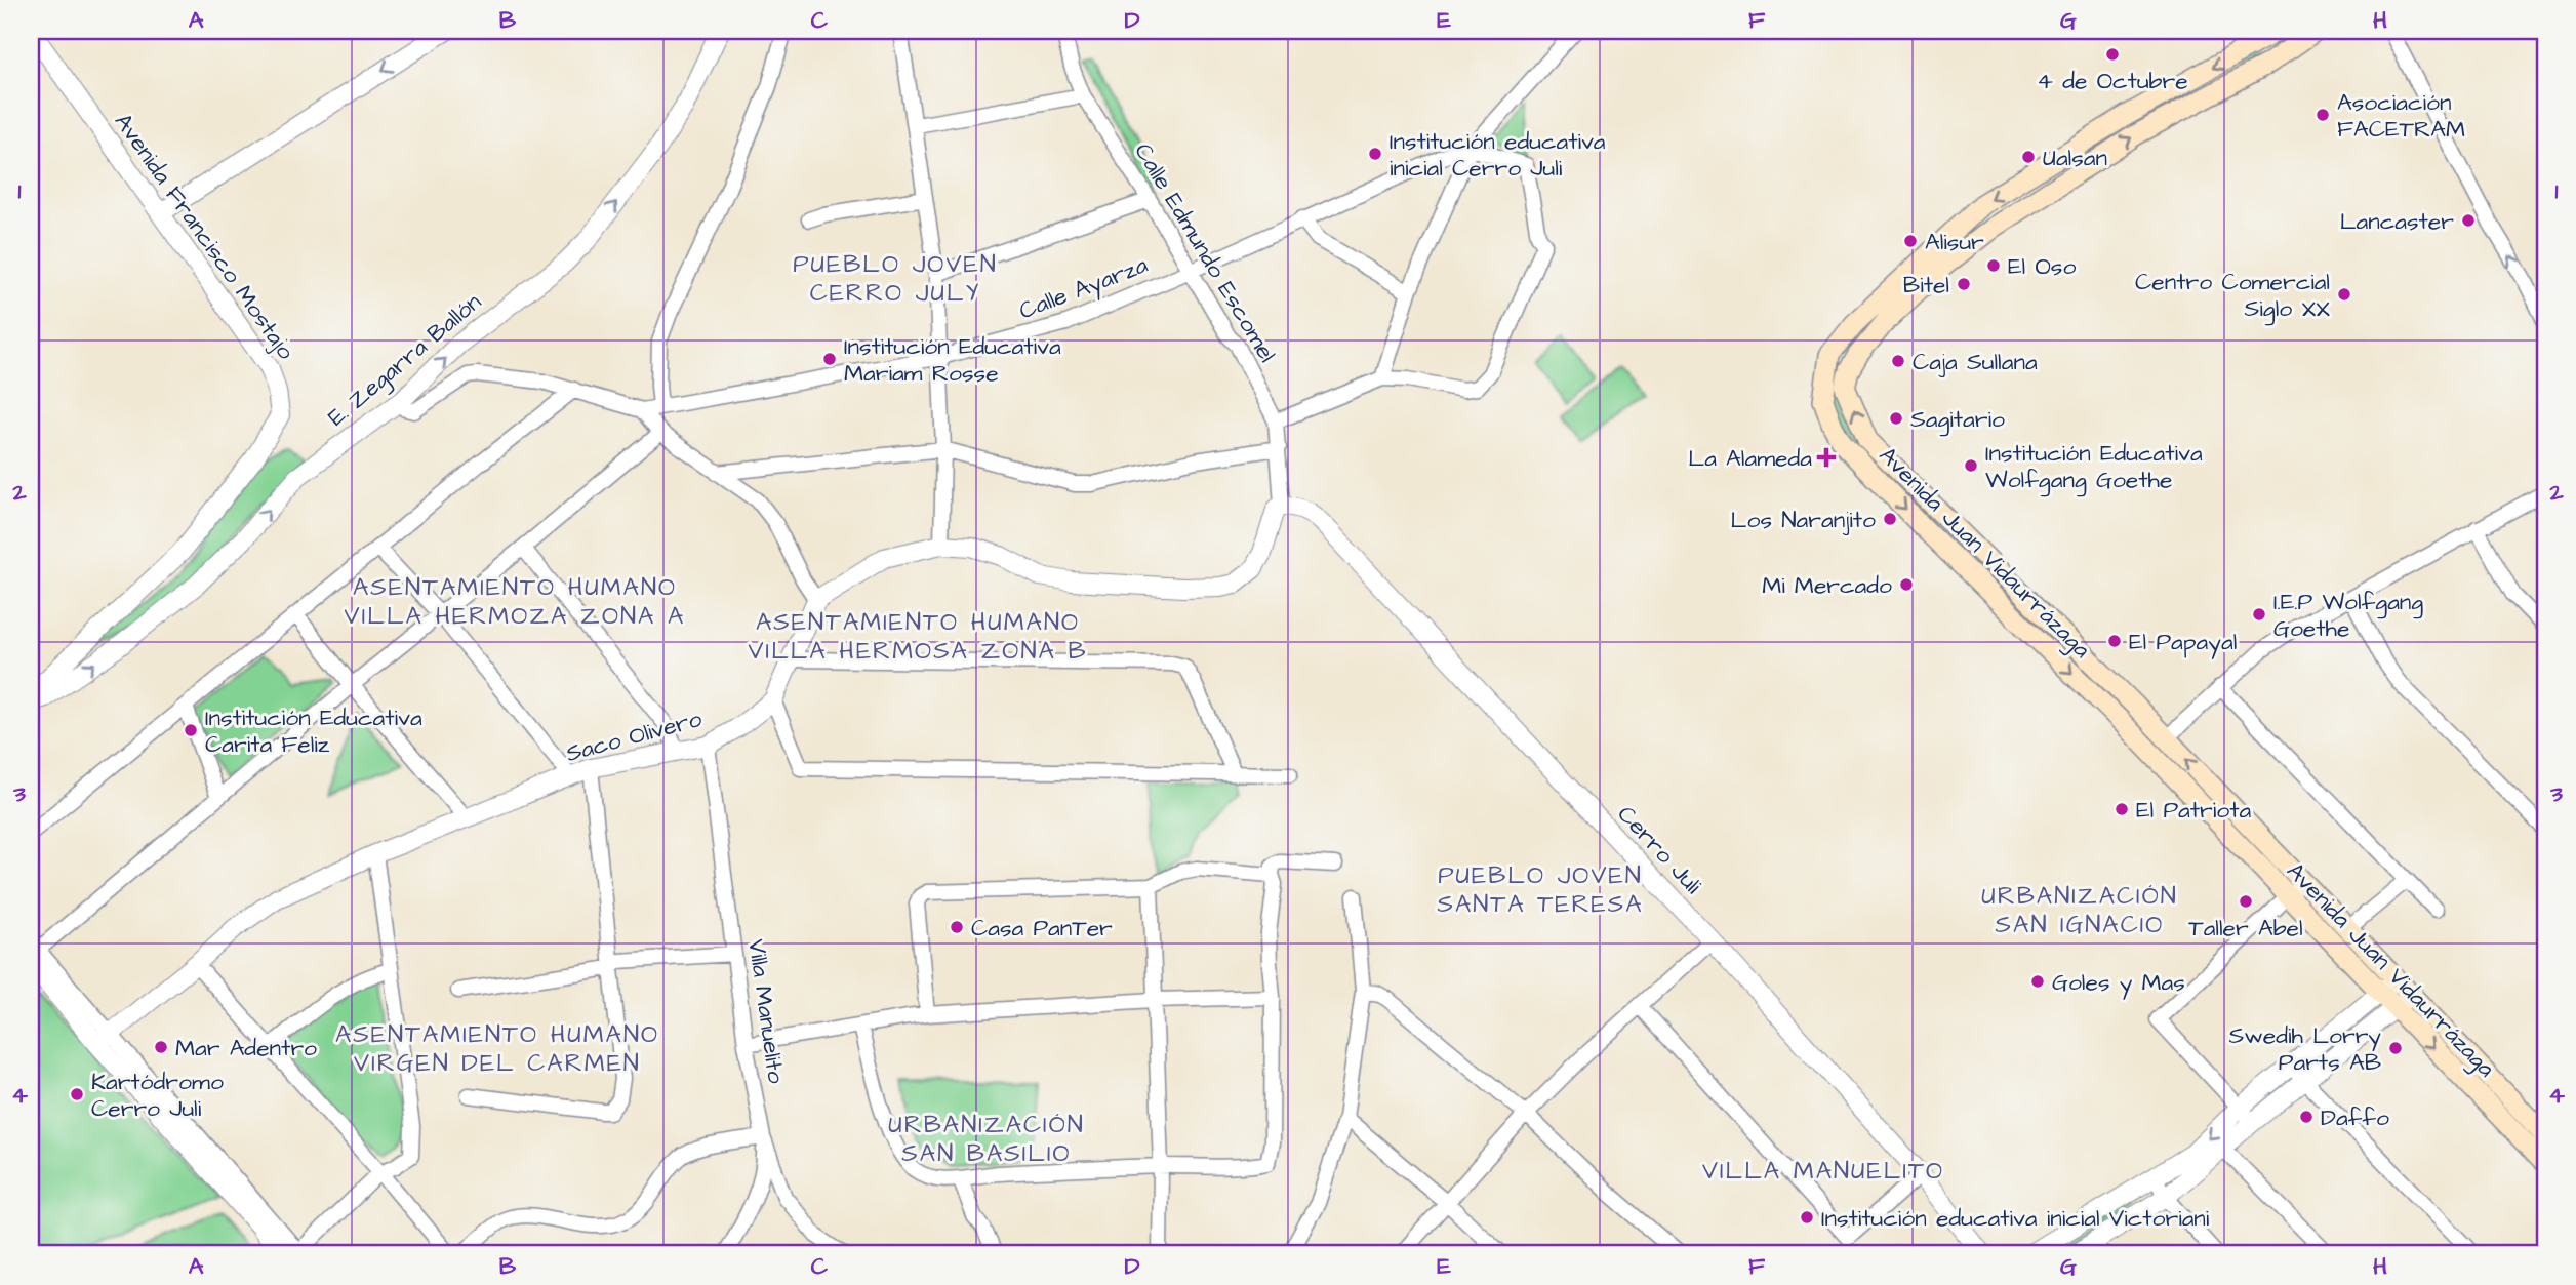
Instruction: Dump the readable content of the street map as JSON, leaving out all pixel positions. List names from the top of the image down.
{
  "streets": {
    "main road": ["Avenida Juan Vidaurrázaga"],
    "street": [
      "Avenida Francisco Mostajo",
      "Calle Edmundo Escomel",
      "Calle Ayarza",
      "E. Zegarra Ballón",
      "Saco Olivero",
      "Cerro Juli",
      "Villa Manuelito"
    ]
  },
  "crossings": [
    ["Calle Edmundo Escomel", "Calle Ayarza"],
    ["Calle Edmundo Escomel", "Cerro Juli"],
    ["Saco Olivero", "Villa Manuelito"]
  ],
  "districts": [
    "PUEBLO JOVEN CERRO JULY",
    "ASENTAMIENTO HUMANO VILLA HERMOZA ZONA A",
    "ASENTAMIENTO HUMANO VILLA HERMOSA ZONA B",
    "PUEBLO JOVEN SANTA TERESA",
    "URBANIZACIÓN SAN IGNACIO",
    "ASENTAMIENTO HUMANO VIRGEN DEL CARMEN",
    "URBANIZACIÓN SAN BASILIO",
    "VILLA MANUELITO"
  ],
  "places": {
    "other": [
      "4 de Octubre",
      "Asociación FACETRAM",
      "Institución educativa inicial Cerro Juli",
      "Ualsan",
      "Lancaster",
      "Alisur",
      "El Oso",
      "Bitel",
      "Centro Comercial Siglo XX",
      "Institución Educativa Mariam Rosse",
      "Caja Sullana",
      "Sagitario",
      "Institución Educativa Wolfgang Goethe",
      "Los Naranjito",
      "Mi Mercado",
      "I.E.P Wolfgang Goethe",
      "El Papayal",
      "Institución Educativa Carita Feliz",
      "El Patriota",
      "Taller Abel",
      "Casa PanTer",
      "Goles y Mas",
      "Mar Adentro",
      "Swedih Lorry Parts AB",
      "Kartódromo Cerro Juli",
      "Daffo",
      "Institución educativa inicial Victoriani"
    ],
    "health": ["La Alameda"]
  },
  "grid": {
    "columns": [
      "A",
      "B",
      "C",
      "D",
      "E",
      "F",
      "G",
      "H"
    ],
    "rows": [
      "1",
      "2",
      "3",
      "4"
    ]
  }
}
